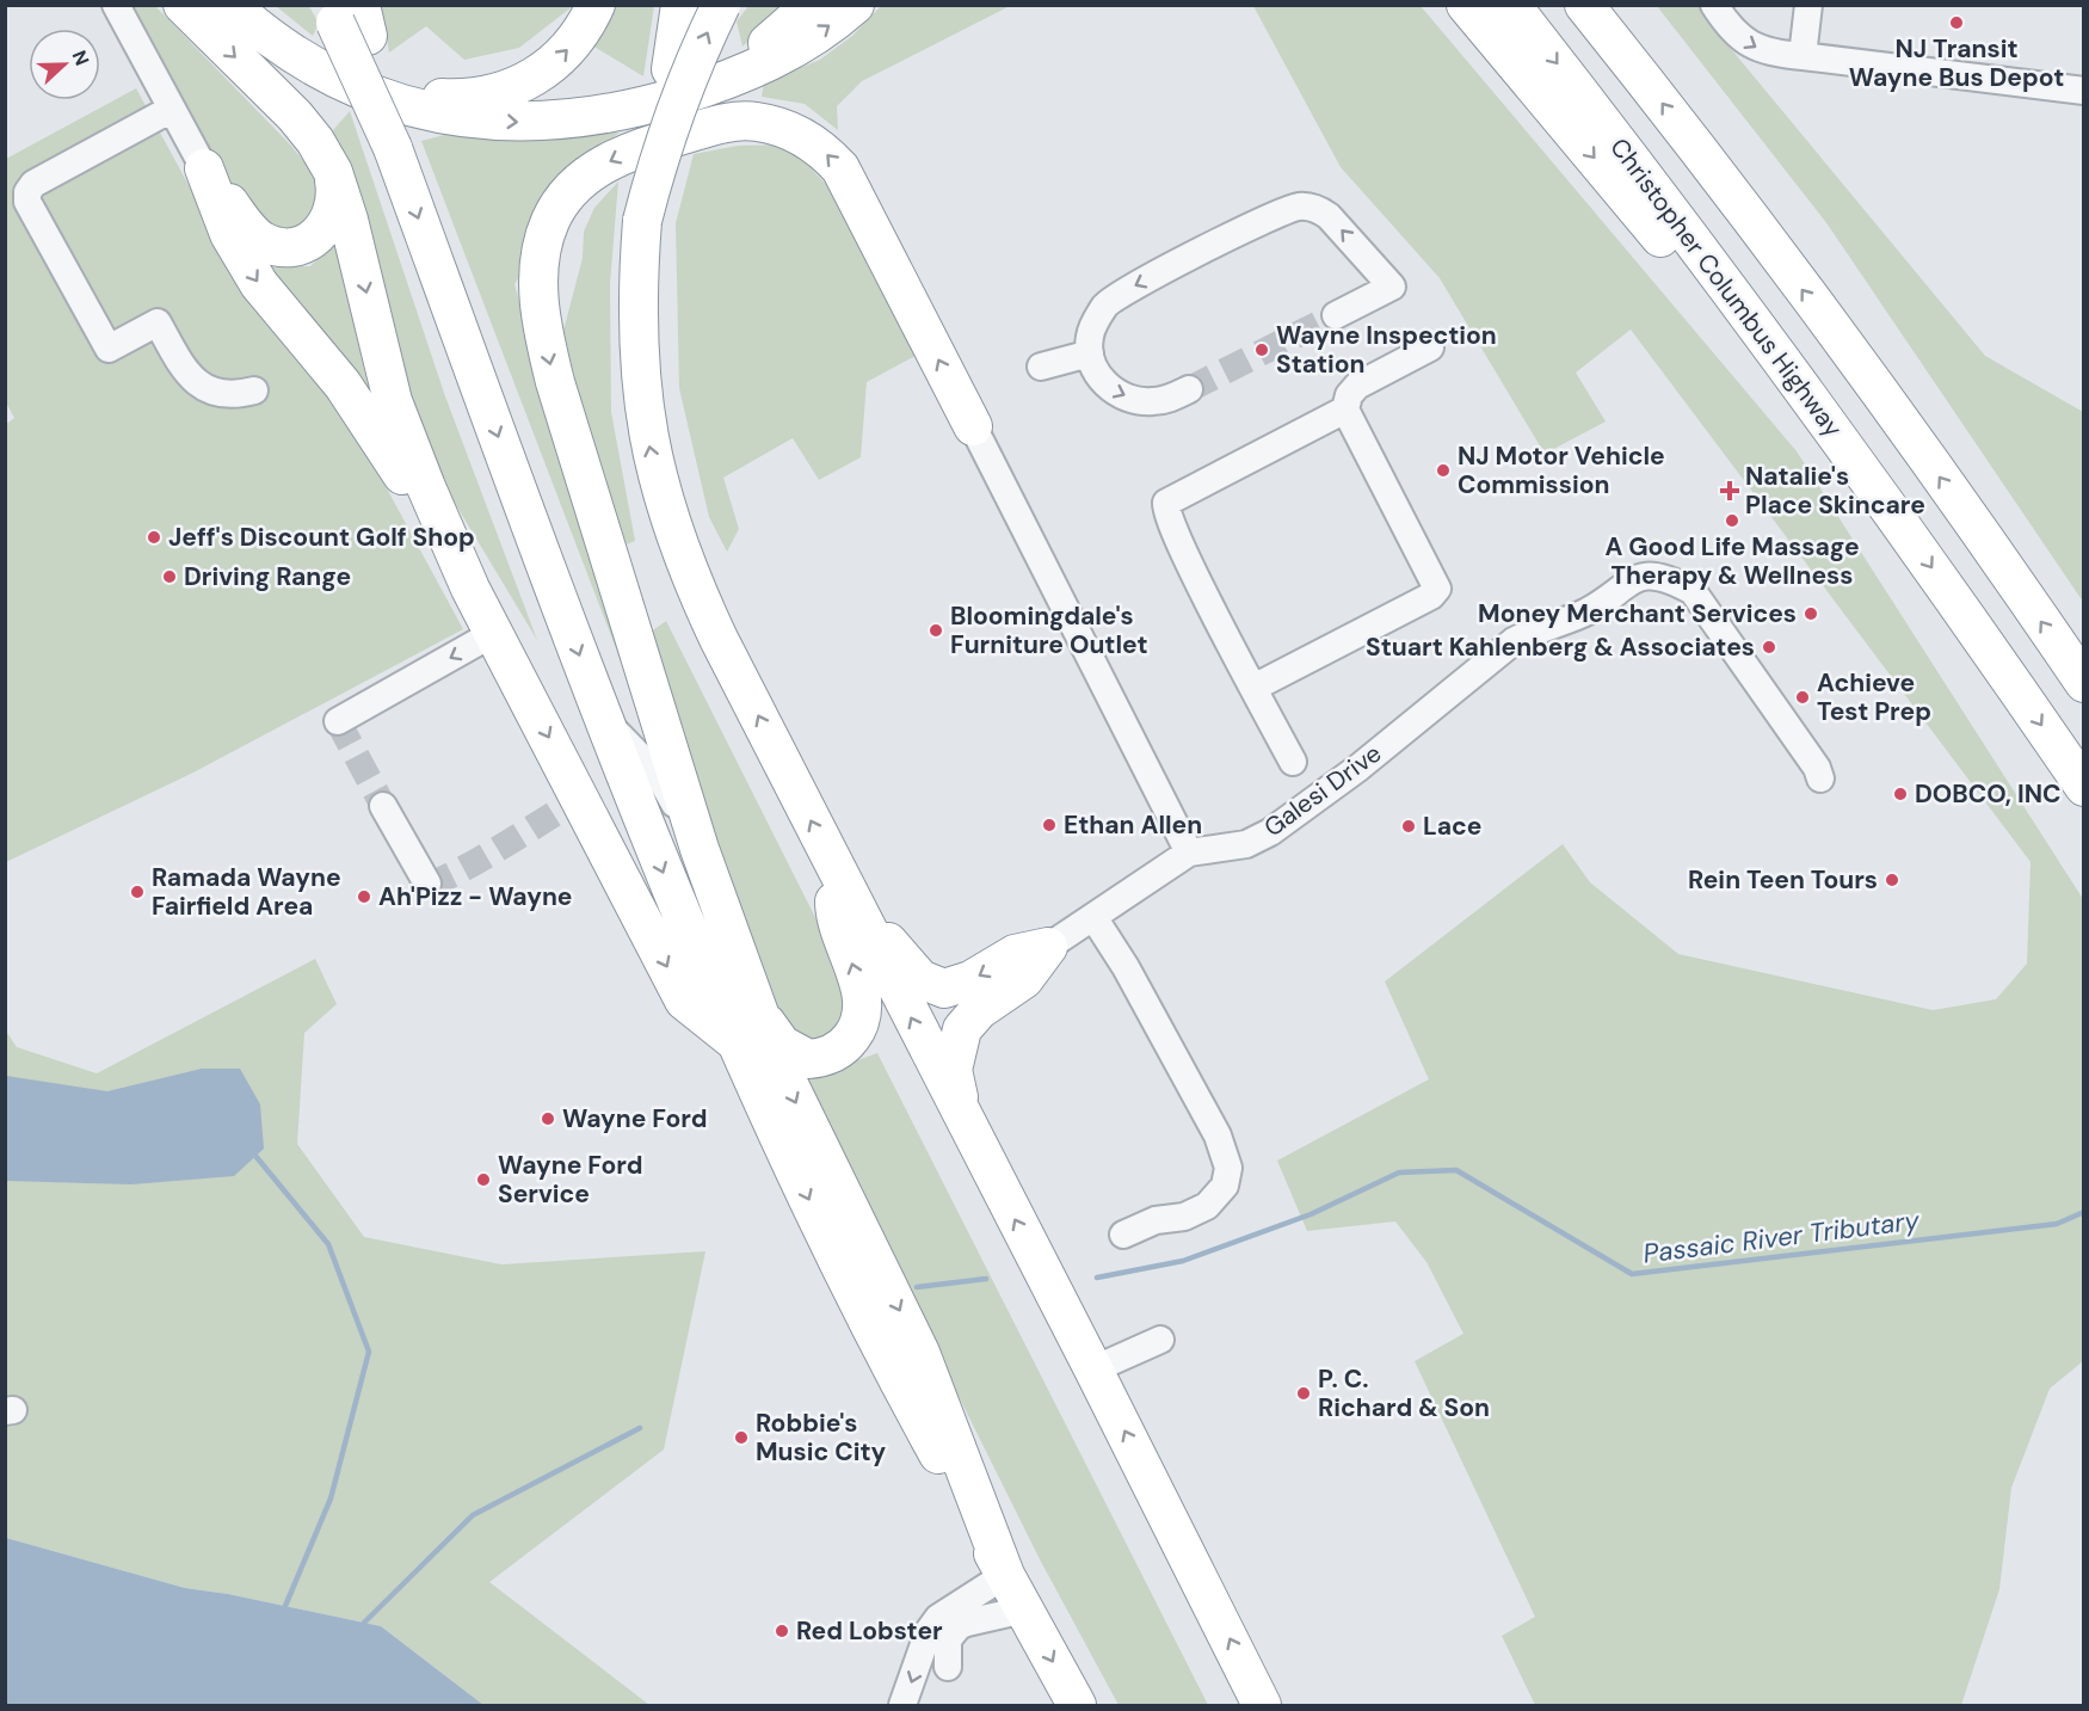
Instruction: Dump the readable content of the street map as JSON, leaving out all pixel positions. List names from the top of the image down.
{
  "streets": {
    "highway": ["Christopher Columbus Highway"],
    "street": ["Galesi Drive"]
  },
  "water": ["Passaic River Tributary"],
  "places": {
    "other": [
      "NJ Transit Wayne Bus Depot",
      "Wayne Inspection Station",
      "NJ Motor Vehicle Commission",
      "A Good Life Massage Therapy & Wellness",
      "Jeff's Discount Golf Shop",
      "Driving Range",
      "Money Merchant Services",
      "Bloomingdale's Furniture Outlet",
      "Stuart Kahlenberg & Associates",
      "Achieve Test Prep",
      "DOBCO, INC",
      "Ethan Allen",
      "Lace",
      "Rein Teen Tours",
      "Ramada Wayne Fairfield Area",
      "Ah'Pizz - Wayne",
      "Wayne Ford",
      "Wayne Ford Service",
      "P. C. Richard & Son",
      "Robbie's Music City",
      "Red Lobster"
    ],
    "health": ["Natalie's Place Skincare"]
  },
  "north": "right"
}
